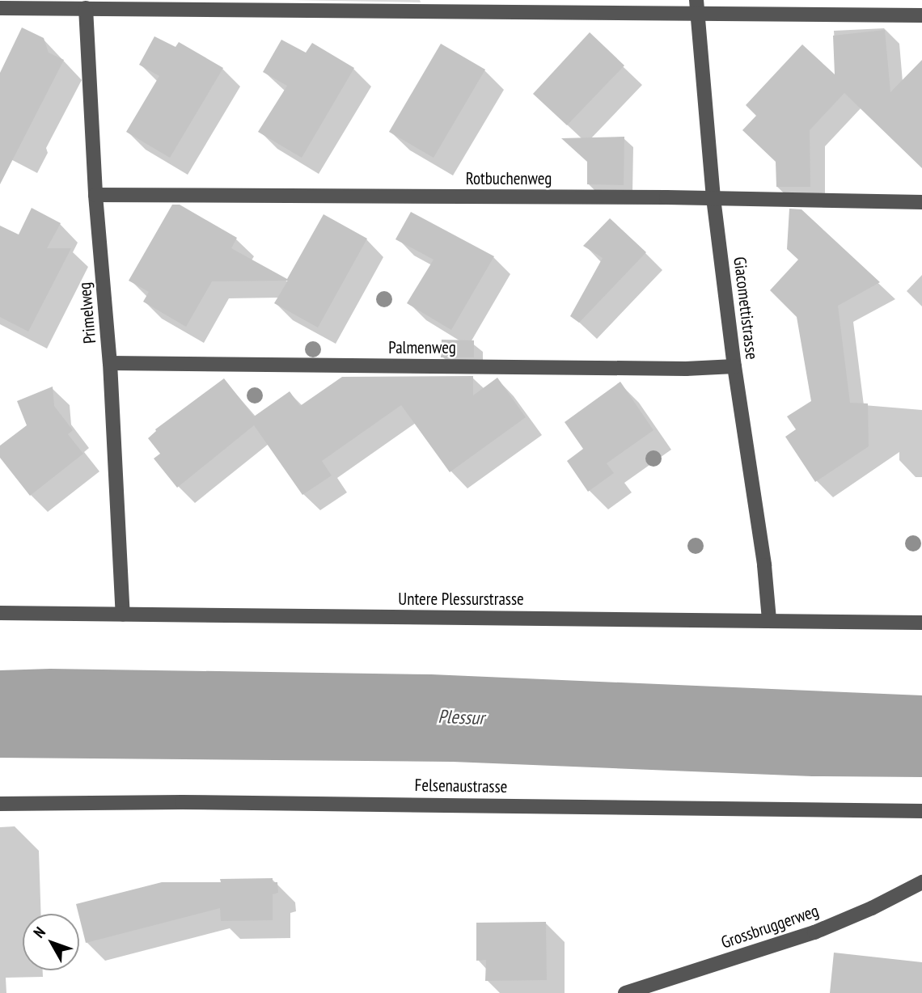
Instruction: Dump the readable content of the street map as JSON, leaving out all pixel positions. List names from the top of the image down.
{
  "streets": {
    "street": [
      "Rotbuchenweg",
      "Giacomettistrasse",
      "Primelweg",
      "Palmenweg",
      "Untere Plessurstrasse",
      "Felsenaustrasse",
      "Grossbruggerweg"
    ]
  },
  "crossings": [
    ["Rotbuchenweg", "Giacomettistrasse"],
    ["Rotbuchenweg", "Primelweg"],
    ["Giacomettistrasse", "Palmenweg"],
    ["Giacomettistrasse", "Untere Plessurstrasse"],
    ["Primelweg", "Palmenweg"],
    ["Primelweg", "Untere Plessurstrasse"]
  ],
  "water": ["Plessur"],
  "north": "top left"
}
